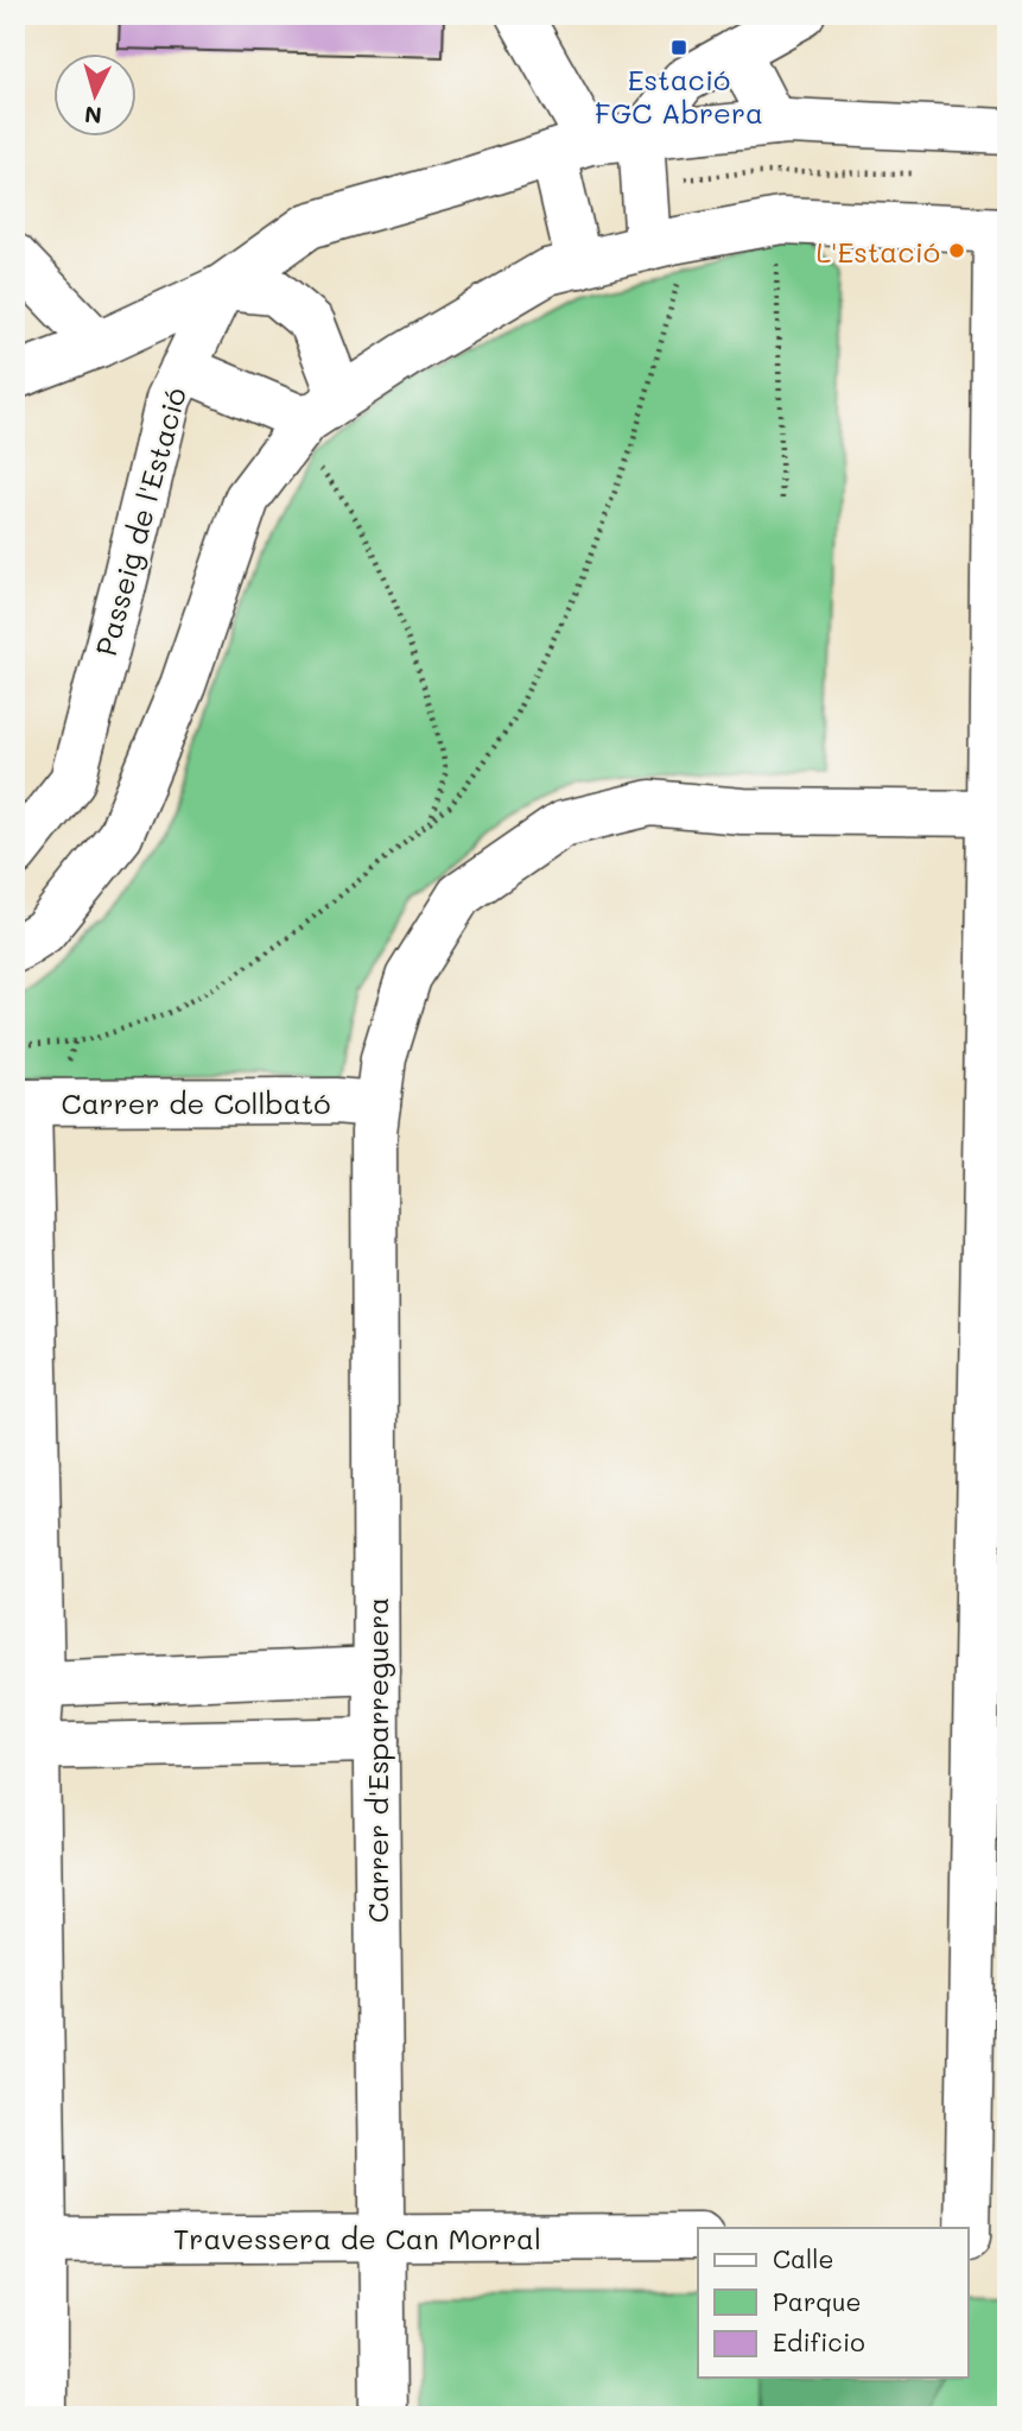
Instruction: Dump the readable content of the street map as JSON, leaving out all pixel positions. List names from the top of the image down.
{
  "streets": {
    "street": [
      "Passeig de l'Estació",
      "Carrer de Collbató",
      "Carrer d'Esparreguera",
      "Travessera de Can Morral"
    ]
  },
  "crossings": [
    ["Carrer de Collbató", "Carrer d'Esparreguera"],
    ["Carrer d'Esparreguera", "Travessera de Can Morral"]
  ],
  "places": {
    "transit": ["Estació FGC Abrera"],
    "other": ["L'Estació"]
  },
  "legend": ["Calle", "Parque", "Edificio"],
  "north": "bottom"
}
